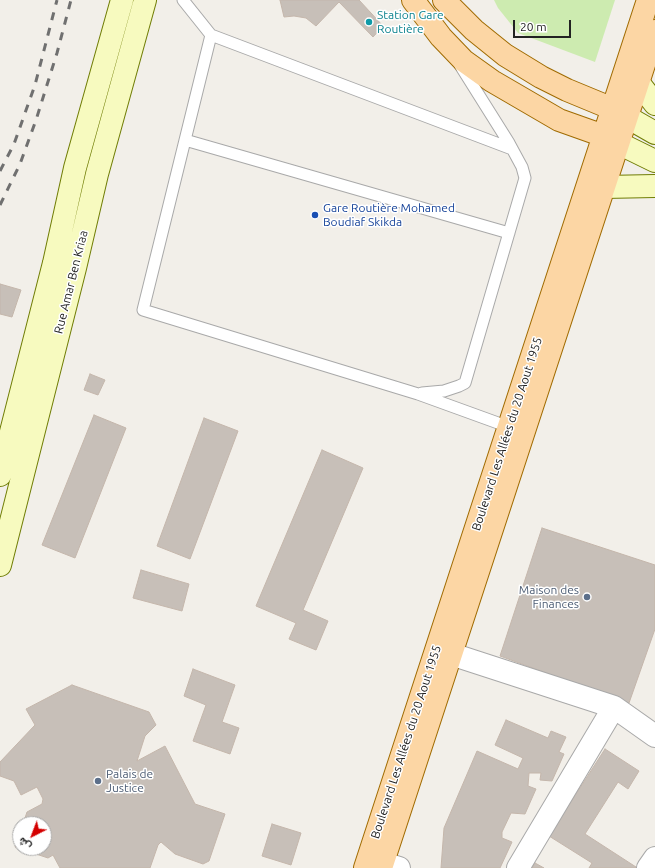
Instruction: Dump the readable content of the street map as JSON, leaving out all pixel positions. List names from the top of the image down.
{
  "streets": {
    "main road": ["Rue Amar Ben Kriaa", "Boulevard Les Allées du 20 Aout 1955"]
  },
  "places": [
    "Station Gare Routière",
    "Gare Routière Mohamed Boudiaf Skikda",
    "Maison des Finances",
    "Palais de Justice"
  ],
  "scale_bar": "20 m",
  "north": "bottom left"
}
